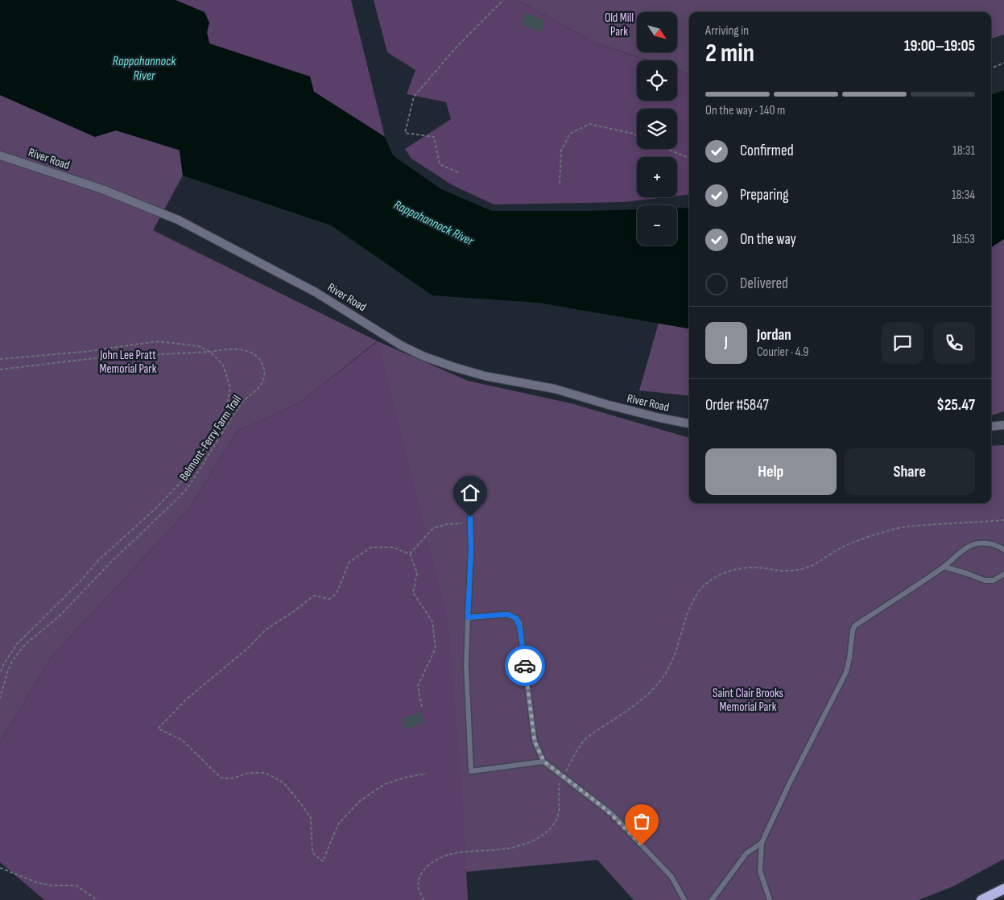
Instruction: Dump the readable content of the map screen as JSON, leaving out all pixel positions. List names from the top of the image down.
{
  "streets": {
    "street": ["River Road"],
    "path": ["Belmont-Ferry Farm Trail"]
  },
  "water": ["Rappahannock River"],
  "parks": ["Old Mill Park", "John Lee Pratt Memorial Park", "Saint Clair Brooks Memorial Park"],
  "north": "bottom right",
  "page": {
    "map_buttons": ["+", "−"],
    "heading": ["2 min", "Arriving in", "19:00–19:05"],
    "panel": [
      "Jordan",
      "Courier · 4.9",
      "Order #5847",
      "$25.47"
    ],
    "bar": "On the way · 140 m",
    "list": [
      ["Confirmed", "18:31"],
      ["Preparing", "18:34"],
      ["On the way", "18:53"],
      "Delivered"
    ],
    "round": "J",
    "buttons": ["Help", "Share"]
  }
}
